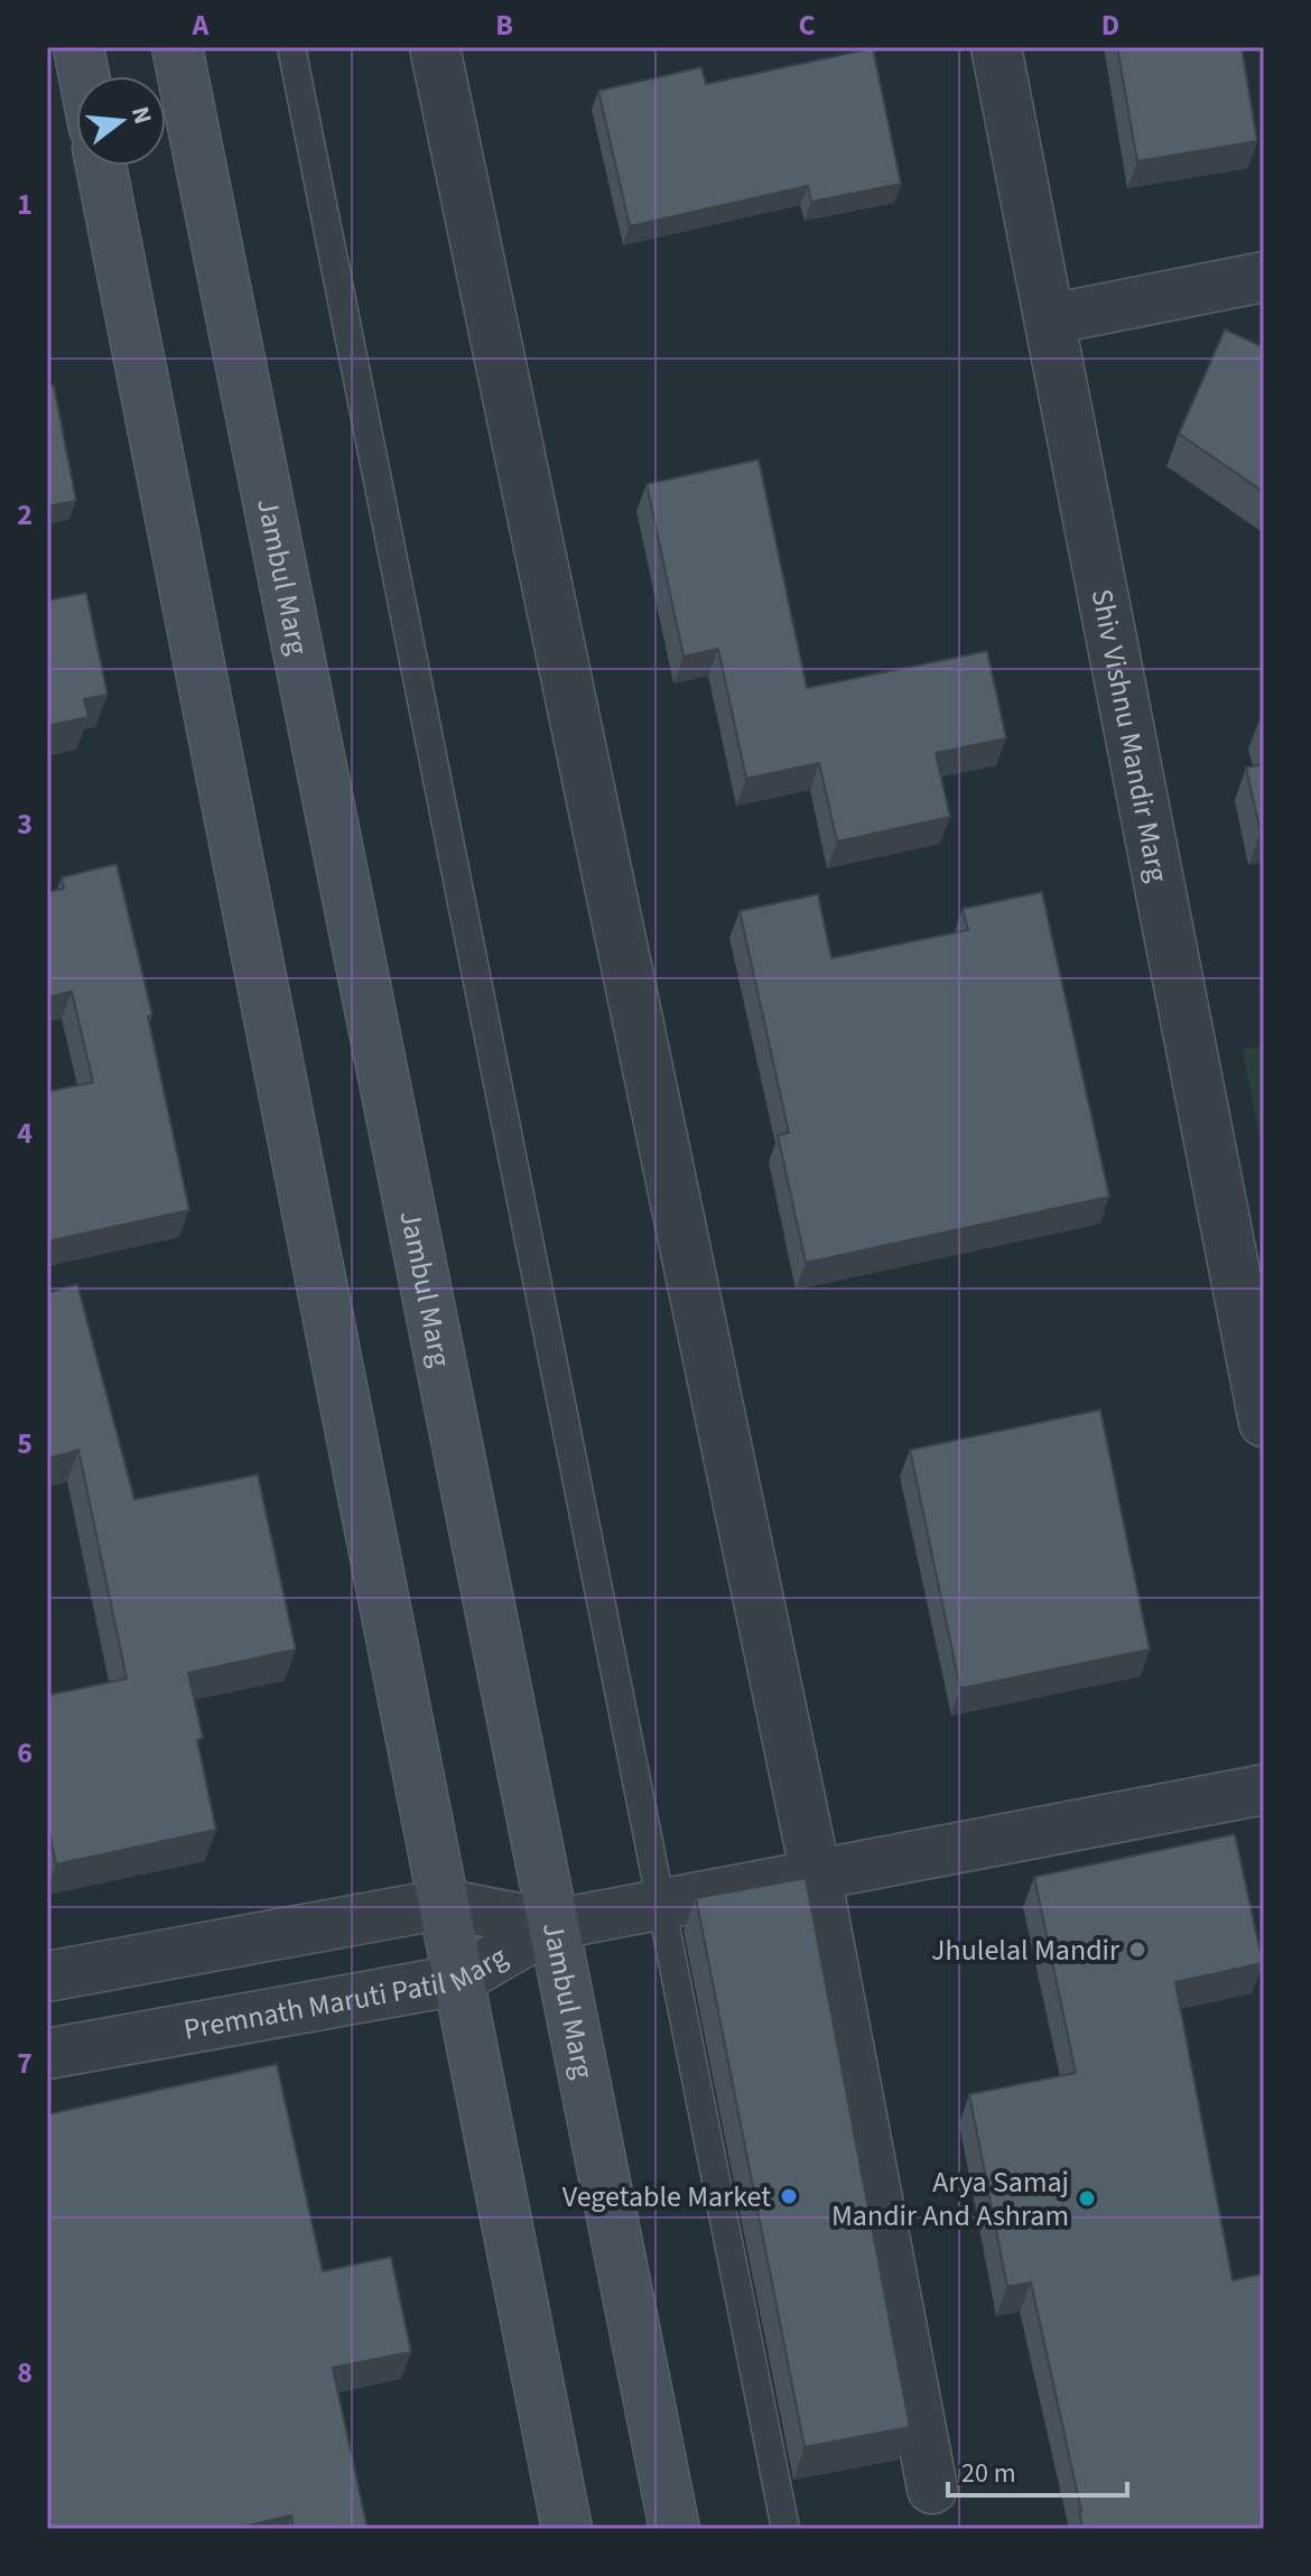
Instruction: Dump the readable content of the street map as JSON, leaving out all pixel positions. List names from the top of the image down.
{
  "streets": {
    "main road": ["Jambul Marg"],
    "street": ["Shiv Vishnu Mandir Marg", "Premnath Maruti Patil Marg"]
  },
  "crossings": [
    ["Jambul Marg", "Premnath Maruti Patil Marg"]
  ],
  "places": ["Jhulelal Mandir", "Vegetable Market", "Arya Samaj Mandir And Ashram"],
  "scale_bar": "20 m",
  "north": "right",
  "grid": {
    "columns": [
      "A",
      "B",
      "C",
      "D"
    ],
    "rows": [
      "1",
      "2",
      "3",
      "4",
      "5",
      "6",
      "7",
      "8"
    ]
  }
}
